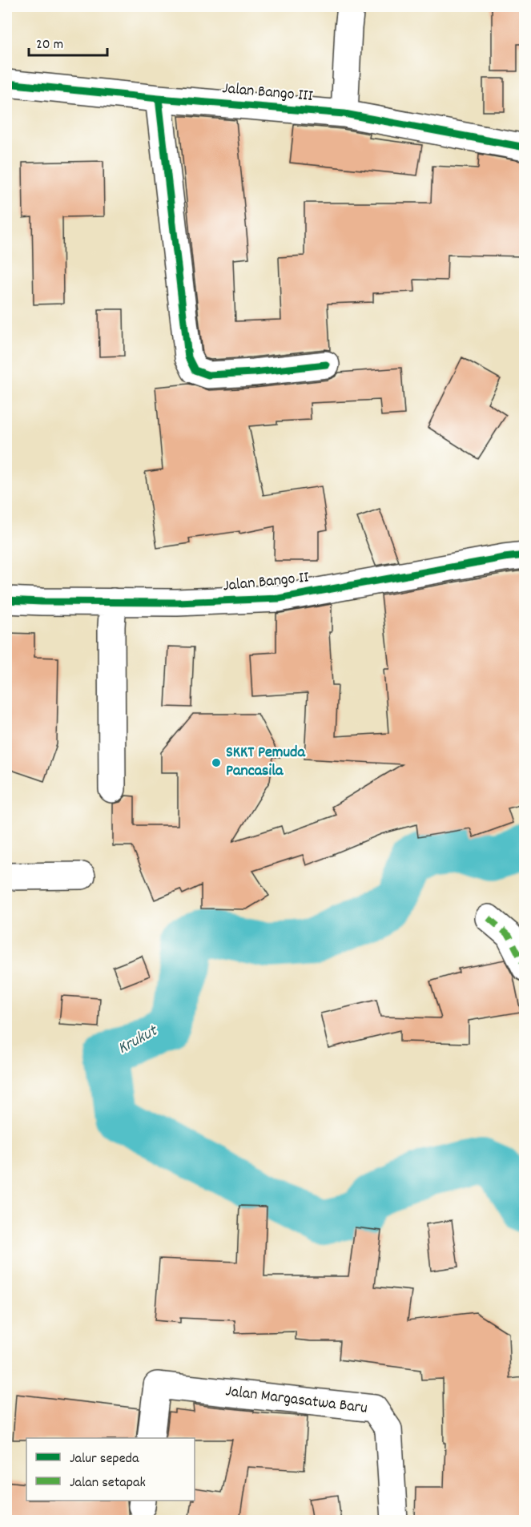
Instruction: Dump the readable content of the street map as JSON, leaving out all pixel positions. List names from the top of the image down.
{
  "streets": {
    "street": ["Jalan Bango III", "Jalan Bango II", "Jalan Margasatwa Baru"]
  },
  "water": ["Krukut"],
  "places": ["SKKT Pemuda Pancasila"],
  "legend": ["Jalur sepeda", "Jalan setapak"],
  "scale_bar": "20 m"
}
